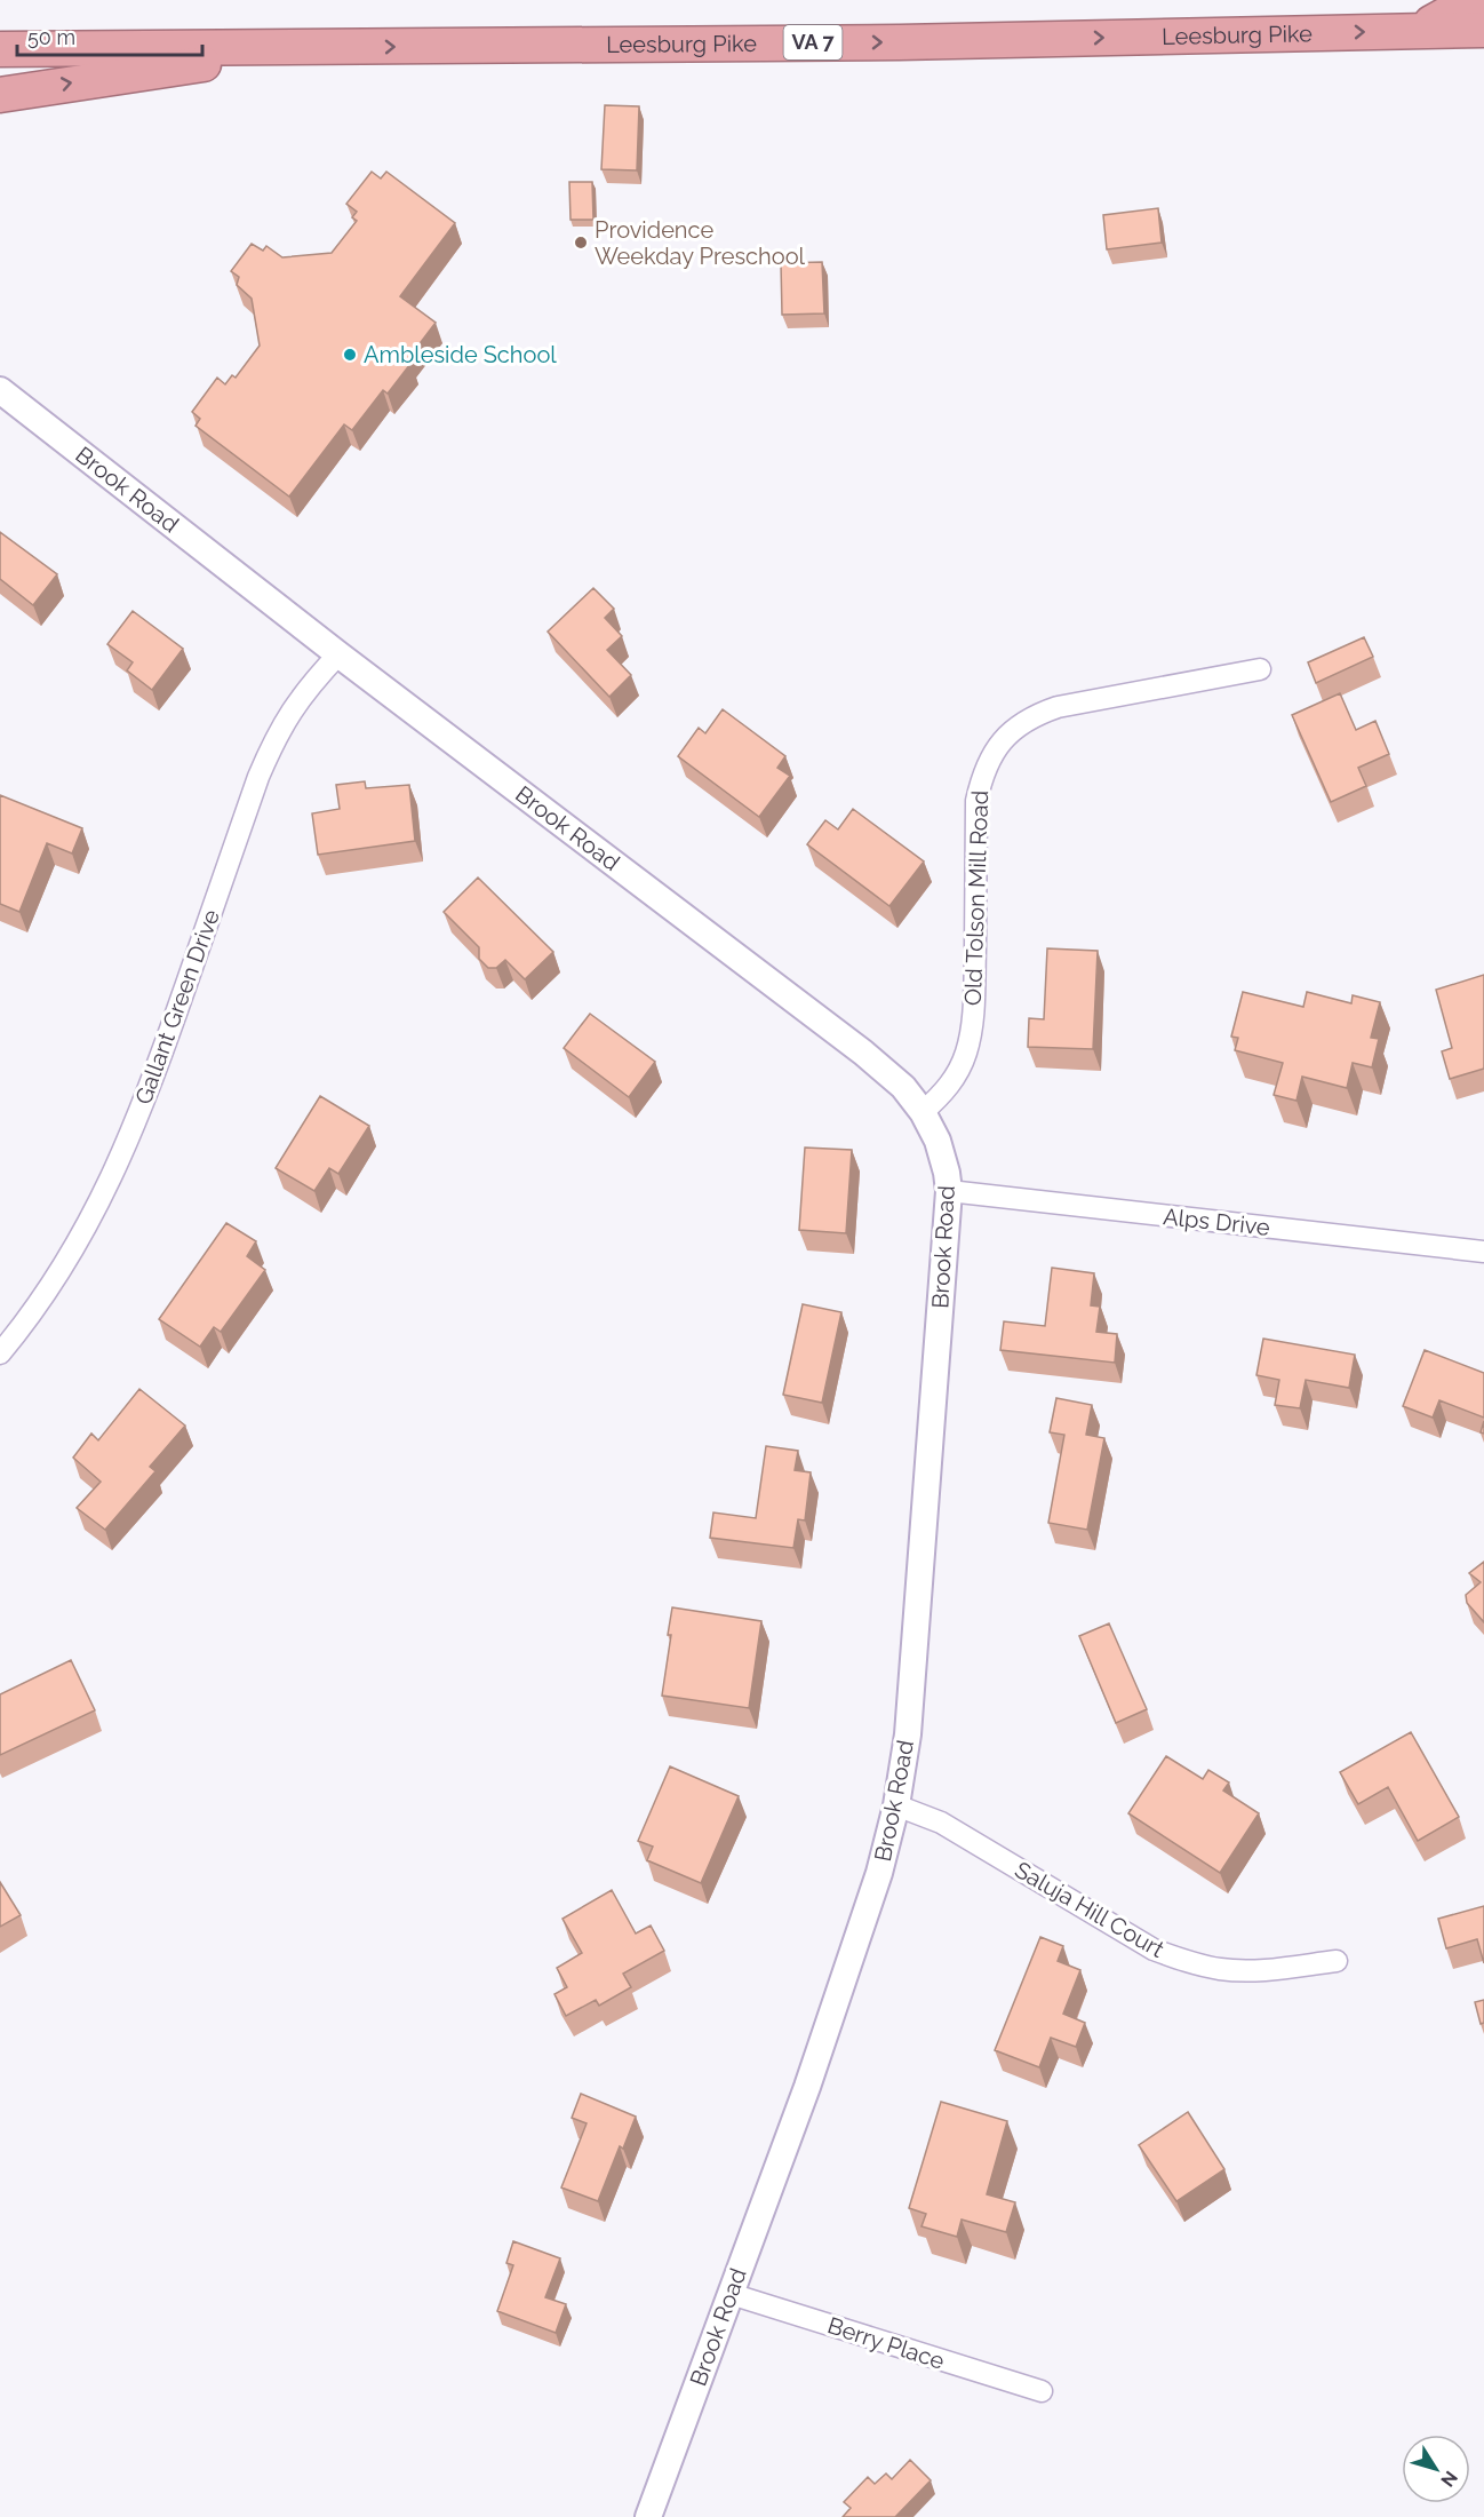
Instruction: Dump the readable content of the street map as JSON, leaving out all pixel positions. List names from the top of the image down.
{
  "streets": {
    "highway": ["Leesburg Pike", "VA 7"],
    "street": [
      "Brook Road",
      "Old Tolson Mill Road",
      "Gallant Green Drive",
      "Alps Drive",
      "Saluja Hill Court",
      "Berry Place"
    ]
  },
  "crossings": [
    ["Brook Road", "Old Tolson Mill Road"],
    ["Brook Road", "Gallant Green Drive"],
    ["Brook Road", "Alps Drive"],
    ["Brook Road", "Saluja Hill Court"],
    ["Brook Road", "Berry Place"]
  ],
  "one_way": ["Leesburg Pike"],
  "places": ["Providence Weekday Preschool", "Ambleside School"],
  "scale_bar": "50 m",
  "north": "bottom right"
}
